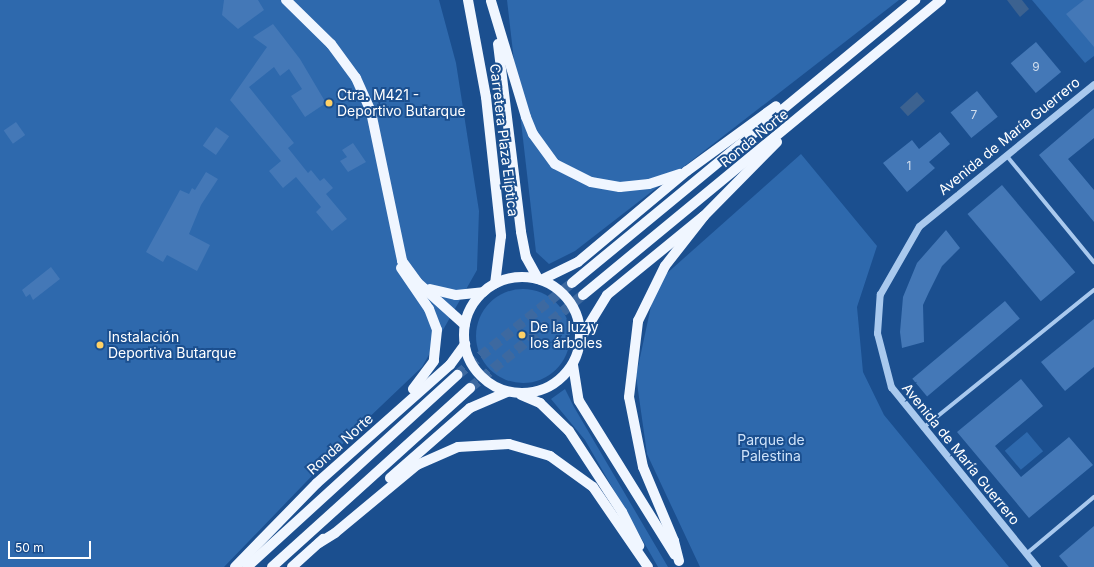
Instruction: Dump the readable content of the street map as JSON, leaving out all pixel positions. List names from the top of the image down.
{
  "streets": {
    "main road": ["Ronda Norte", "Carretera Plaza Elíptica"],
    "street": ["Avenida de María Guerrero"]
  },
  "crossings": [
    ["Ronda Norte", "Carretera Plaza Elíptica"]
  ],
  "parks": ["Parque de Palestina"],
  "places": ["Ctra. M421 - Deportivo Butarque", "De la luz y los árboles", "Instalación Deportiva Butarque"],
  "house_numbers": ["9", "7", "1"],
  "scale_bar": "50 m"
}
